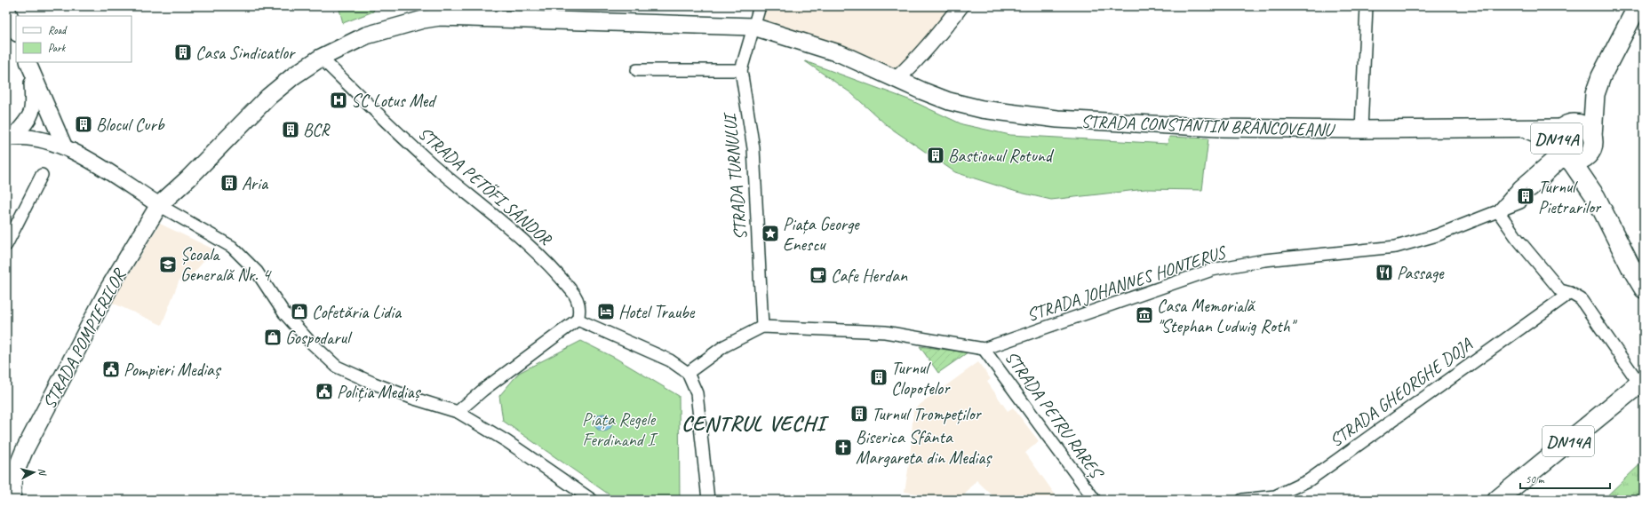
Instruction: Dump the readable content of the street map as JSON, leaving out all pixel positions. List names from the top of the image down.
{
  "streets": {
    "main road": ["STRADA CONSTANTIN BRÂNCOVEANU", "DN14A", "STRADA POMPIERILOR"],
    "street": [
      "STRADA TURNULUI",
      "STRADA PETŐFI SÁNDOR",
      "STRADA JOHANNES HONTERUS",
      "STRADA GHEORGHE DOJA",
      "STRADA PETRU RAREȘ"
    ]
  },
  "crossings": [
    ["STRADA CONSTANTIN BRÂNCOVEANU", "DN14A"],
    ["STRADA CONSTANTIN BRÂNCOVEANU", "STRADA TURNULUI"],
    ["STRADA CONSTANTIN BRÂNCOVEANU", "STRADA PETŐFI SÁNDOR"],
    ["STRADA CONSTANTIN BRÂNCOVEANU", "STRADA JOHANNES HONTERUS"],
    ["STRADA CONSTANTIN BRÂNCOVEANU", "STRADA POMPIERILOR"],
    ["DN14A", "STRADA JOHANNES HONTERUS"],
    ["STRADA TURNULUI", "STRADA JOHANNES HONTERUS"],
    ["STRADA PETŐFI SÁNDOR", "STRADA POMPIERILOR"],
    ["STRADA JOHANNES HONTERUS", "STRADA PETRU RAREȘ"]
  ],
  "districts": ["CENTRUL VECHI"],
  "parks": ["Piața Regele Ferdinand I"],
  "places": {
    "building": [
      "Casa Sindicatlor",
      "Blocul Curb",
      "BCR",
      "Bastionul Rotund",
      "Aria",
      "Turnul Pietrarilor",
      "Turnul Clopotelor",
      "Turnul Trompeților"
    ],
    "hospital": ["SC Lotus Med"],
    "place": ["Piața George Enescu"],
    "school or university": ["Școala Generală Nr. 4"],
    "restaurant": ["Passage"],
    "cafe": ["Cafe Herdan"],
    "shop": ["Cofetăria Lidia", "Gospodarul"],
    "hotel": ["Hotel Traube"],
    "museum": ["Casa Memorială \"Stephan Ludwig Roth\""],
    "public building": ["Pompieri Mediaș", "Poliția Mediaș"],
    "church": ["Biserica Sfânta Margareta din Mediaș"]
  },
  "legend": ["Road", "Park"],
  "scale_bar": "50 m",
  "north": "right"
}
